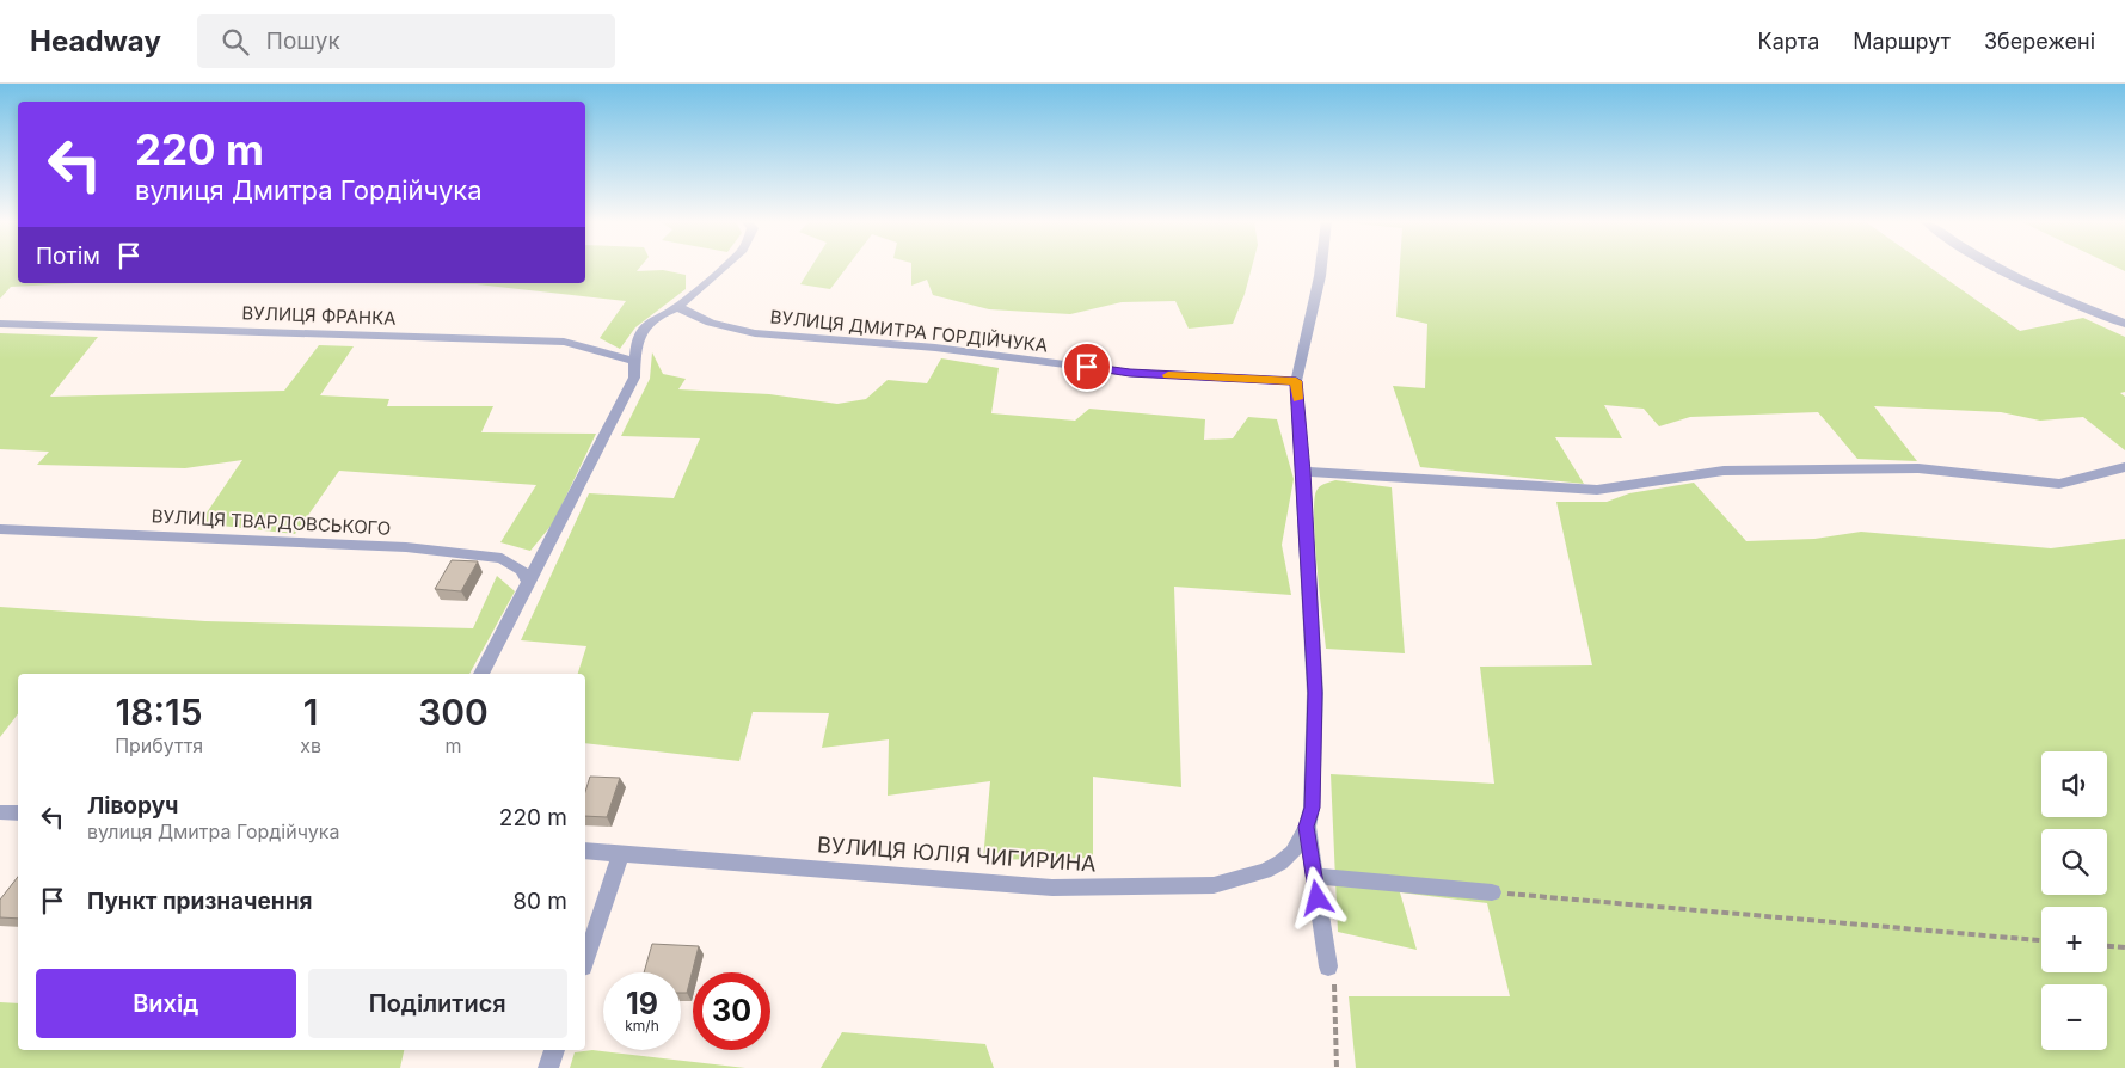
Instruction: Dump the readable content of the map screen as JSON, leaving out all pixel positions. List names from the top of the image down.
{
  "streets": {
    "street": [
      "ВУЛИЦЯ ФРАНКА",
      "ВУЛИЦЯ ДМИТРА ГОРДІЙЧУКА",
      "ВУЛИЦЯ ТВАРДОВСЬКОГО",
      "ВУЛИЦЯ ЮЛІЯ ЧИГИРИНА"
    ]
  },
  "page": {
    "header": "Headway",
    "search": "Пошук",
    "nav": ["Карта", "Маршрут", "Збережені"],
    "turn": ["220 m", "вулиця Дмитра Гордійчука"],
    "then": "Потім",
    "eta": [
      "18:15",
      "Прибуття",
      "1",
      "хв",
      "300",
      "m"
    ],
    "map_buttons": ["+", "−"],
    "list": [
      {
        "name": "Ліворуч",
        "note": "вулиця Дмитра Гордійчука",
        "value": "220 m"
      },
      {
        "name": "Пункт призначення",
        "value": "80 m"
      }
    ],
    "buttons": ["Вихід", "Поділитися"],
    "speed": "19 km/h",
    "limit": "30"
  }
}
